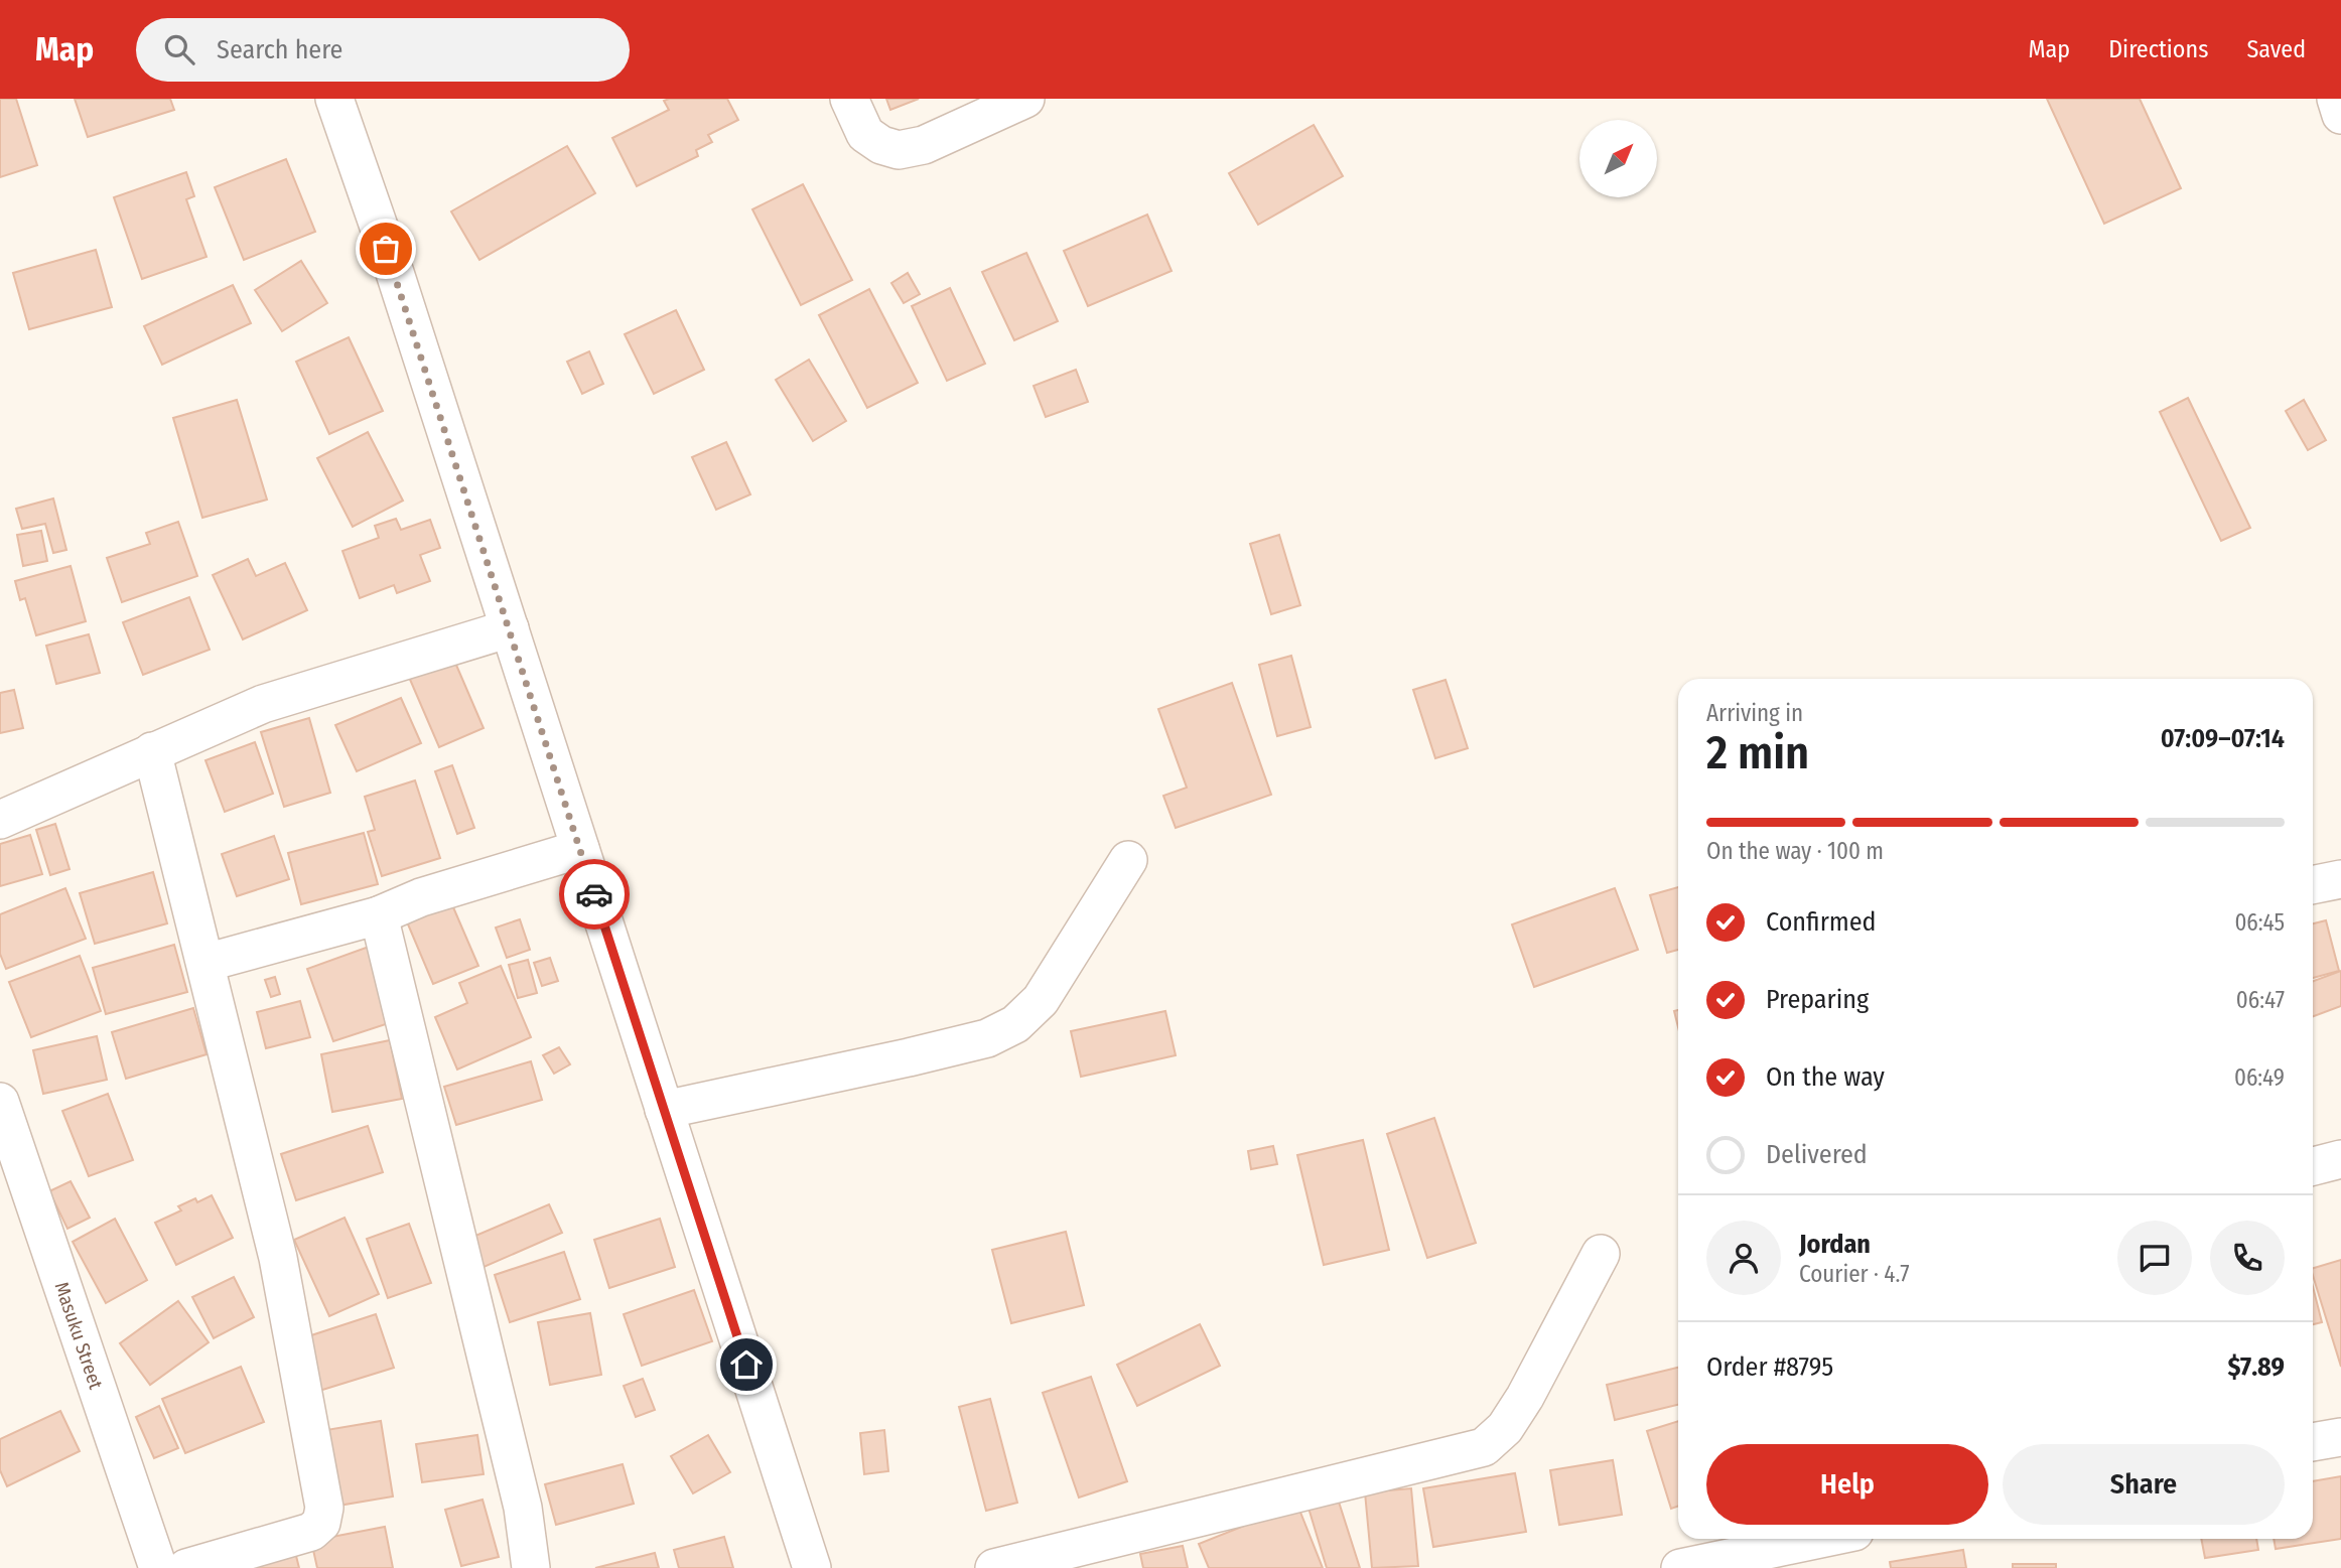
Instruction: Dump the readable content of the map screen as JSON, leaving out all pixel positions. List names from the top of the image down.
{
  "streets": {
    "street": ["Masuku Street"]
  },
  "north": "top right",
  "page": {
    "header": "Map",
    "search": "Search here",
    "nav": ["Map", "Directions", "Saved"],
    "heading": ["2 min", "Arriving in", "07:09–07:14"],
    "panel": [
      "Jordan",
      "Courier · 4.7",
      "Order #8795",
      "$7.89"
    ],
    "bar": "On the way · 100 m",
    "list": [
      ["Confirmed", "06:45"],
      ["Preparing", "06:47"],
      ["On the way", "06:49"],
      "Delivered"
    ],
    "buttons": ["Help", "Share"]
  }
}
